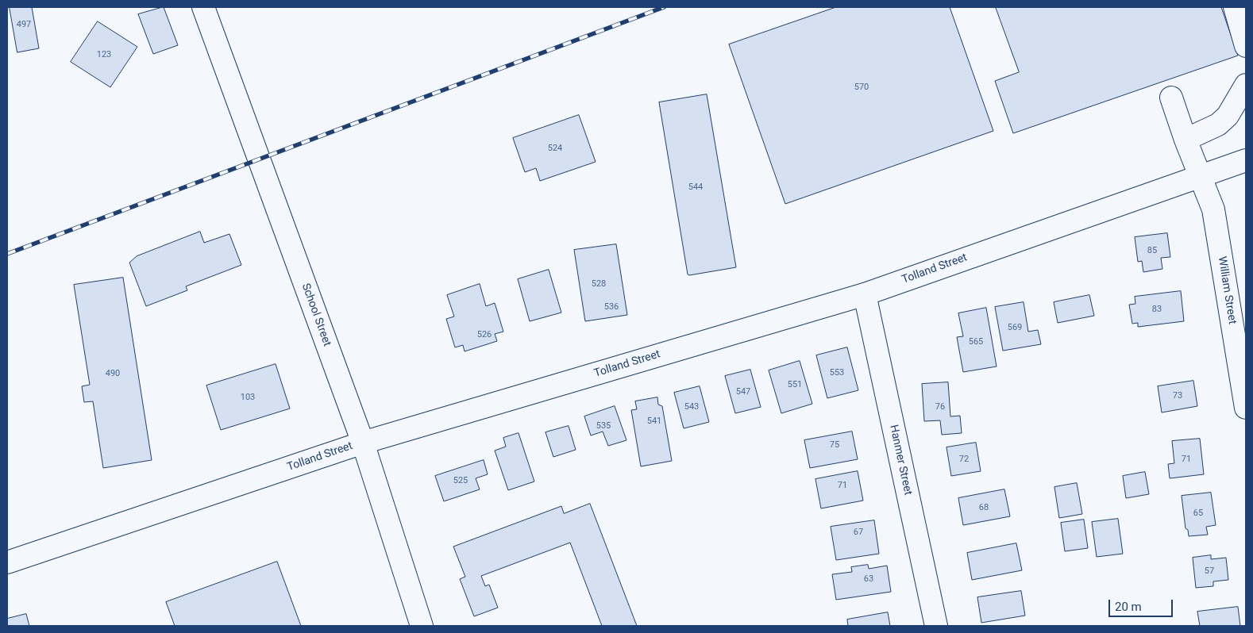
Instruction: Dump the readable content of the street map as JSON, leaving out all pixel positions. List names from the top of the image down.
{
  "streets": {
    "main road": [
      "Tolland Street",
      "William Street",
      "School Street",
      "Hanmer Street"
    ]
  },
  "crossings": [
    ["Tolland Street", "William Street"],
    ["Tolland Street", "School Street"],
    ["Tolland Street", "Hanmer Street"]
  ],
  "house_numbers": [
    "497",
    "123",
    "570",
    "524",
    "544",
    "85",
    "528",
    "536",
    "83",
    "569",
    "526",
    "565",
    "553",
    "490",
    "551",
    "547",
    "73",
    "103",
    "543",
    "76",
    "541",
    "535",
    "75",
    "72",
    "71",
    "525",
    "71",
    "68",
    "65",
    "67",
    "57",
    "63"
  ],
  "scale_bar": "20 m"
}
